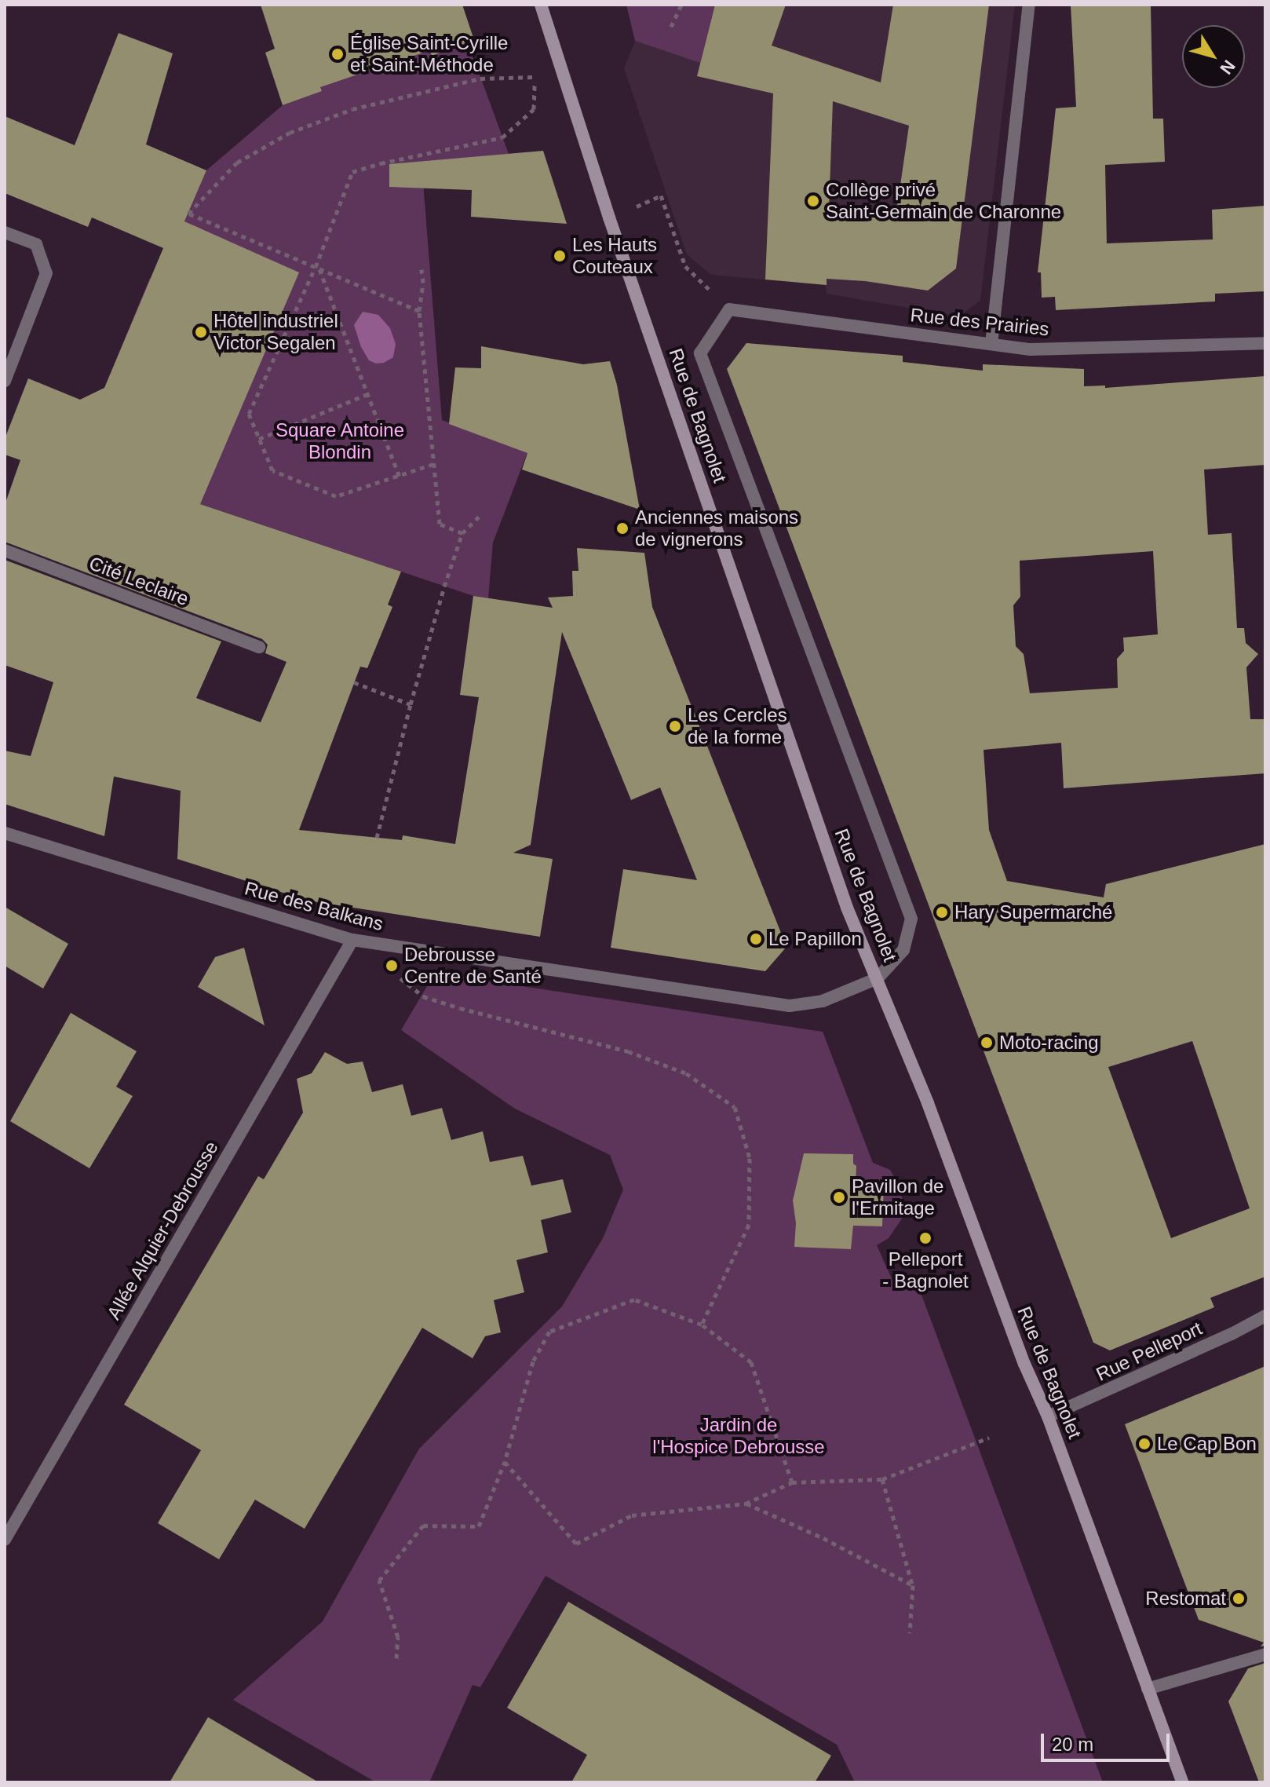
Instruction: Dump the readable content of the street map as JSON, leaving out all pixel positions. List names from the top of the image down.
{
  "streets": {
    "street": [
      "Rue des Prairies",
      "Rue de Bagnolet",
      "Cité Leclaire",
      "Rue des Balkans",
      "Allée Alquier-Debrousse",
      "Rue Pelleport"
    ]
  },
  "crossings": [
    ["Rue des Prairies", "Rue de Bagnolet"],
    ["Rue de Bagnolet", "Rue des Balkans"],
    ["Rue de Bagnolet", "Rue Pelleport"],
    ["Rue des Balkans", "Allée Alquier-Debrousse"]
  ],
  "parks": ["Square Antoine Blondin", "Jardin de l'Hospice Debrousse"],
  "places": [
    "Église Saint-Cyrille et Saint-Méthode",
    "Collège privé Saint-Germain de Charonne",
    "Les Hauts Couteaux",
    "Hôtel industriel Victor Segalen",
    "Anciennes maisons de vignerons",
    "Les Cercles de la forme",
    "Hary Supermarché",
    "Le Papillon",
    "Debrousse Centre de Santé",
    "Moto-racing",
    "Pavillon de l'Ermitage",
    "Pelleport - Bagnolet",
    "Le Cap Bon",
    "Restomat"
  ],
  "scale_bar": "20 m",
  "north": "bottom right"
}
